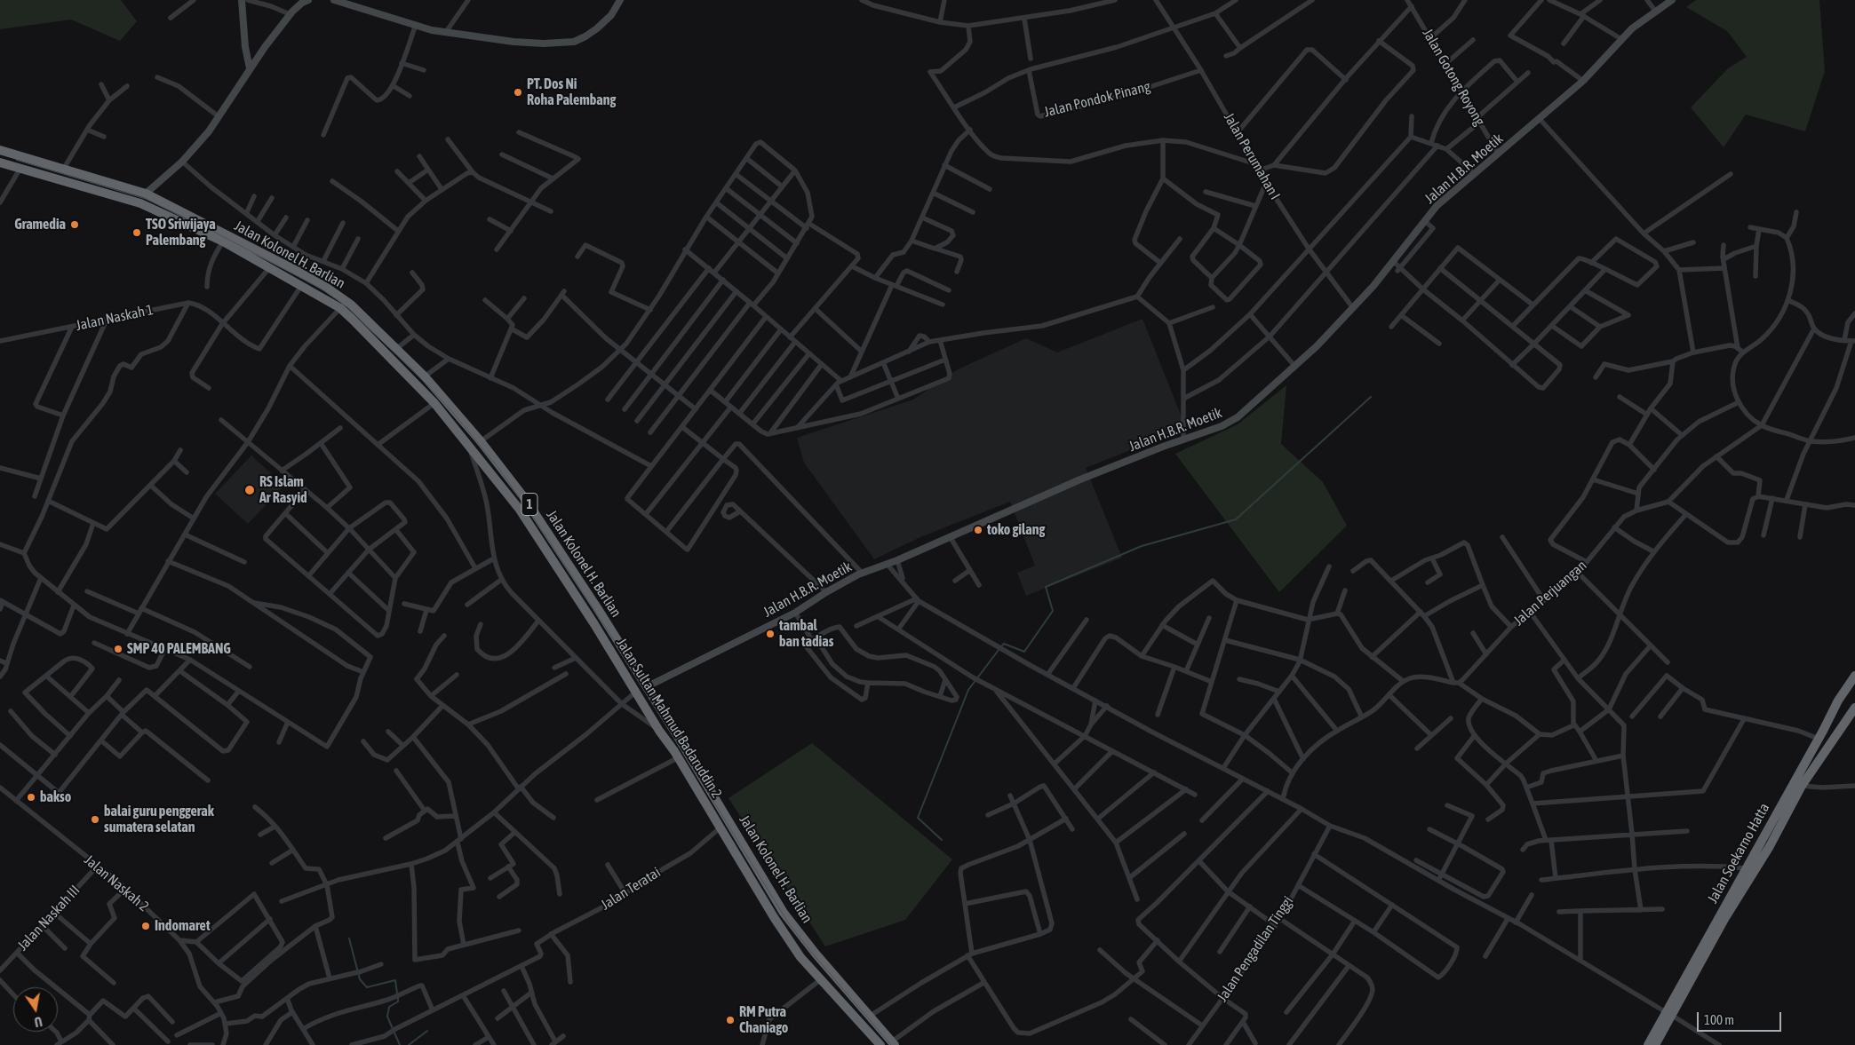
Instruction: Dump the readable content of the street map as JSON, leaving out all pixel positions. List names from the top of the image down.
{
  "streets": {
    "highway": [
      "Jalan Kolonel H. Barlian",
      "1",
      "Jalan Sultan Mahmud Badaruddin 2",
      "Jalan Soekarno Hatta"
    ],
    "street": [
      "Jalan Gotong Royong",
      "Jalan Pondok Pinang",
      "Jalan Perumahan I",
      "Jalan H.B.R. Moetik",
      "Jalan Naskah 1",
      "Jalan Perjuangan",
      "Jalan Naskah 2",
      "Jalan Teratai",
      "Jalan Naskah III",
      "Jalan Pengadilan Tinggi"
    ]
  },
  "crossings": [
    ["Jalan Gotong Royong", "Jalan H.B.R. Moetik"],
    ["Jalan Pondok Pinang", "Jalan Perumahan I"],
    ["Jalan Perumahan I", "Jalan H.B.R. Moetik"],
    ["Jalan H.B.R. Moetik", "Jalan Kolonel H. Barlian"],
    ["Jalan Sultan Mahmud Badaruddin 2", "Jalan Teratai"],
    ["Jalan Naskah 2", "Jalan Naskah III"]
  ],
  "places": [
    "PT. Dos Ni Roha Palembang",
    "Gramedia",
    "TSO Sriwijaya Palembang",
    "RS Islam Ar Rasyid",
    "toko gilang",
    "tambal ban tadias",
    "SMP 40 PALEMBANG",
    "bakso",
    "balai guru penggerak sumatera selatan",
    "Indomaret",
    "RM Putra Chaniago"
  ],
  "scale_bar": "100 m",
  "north": "bottom"
}
